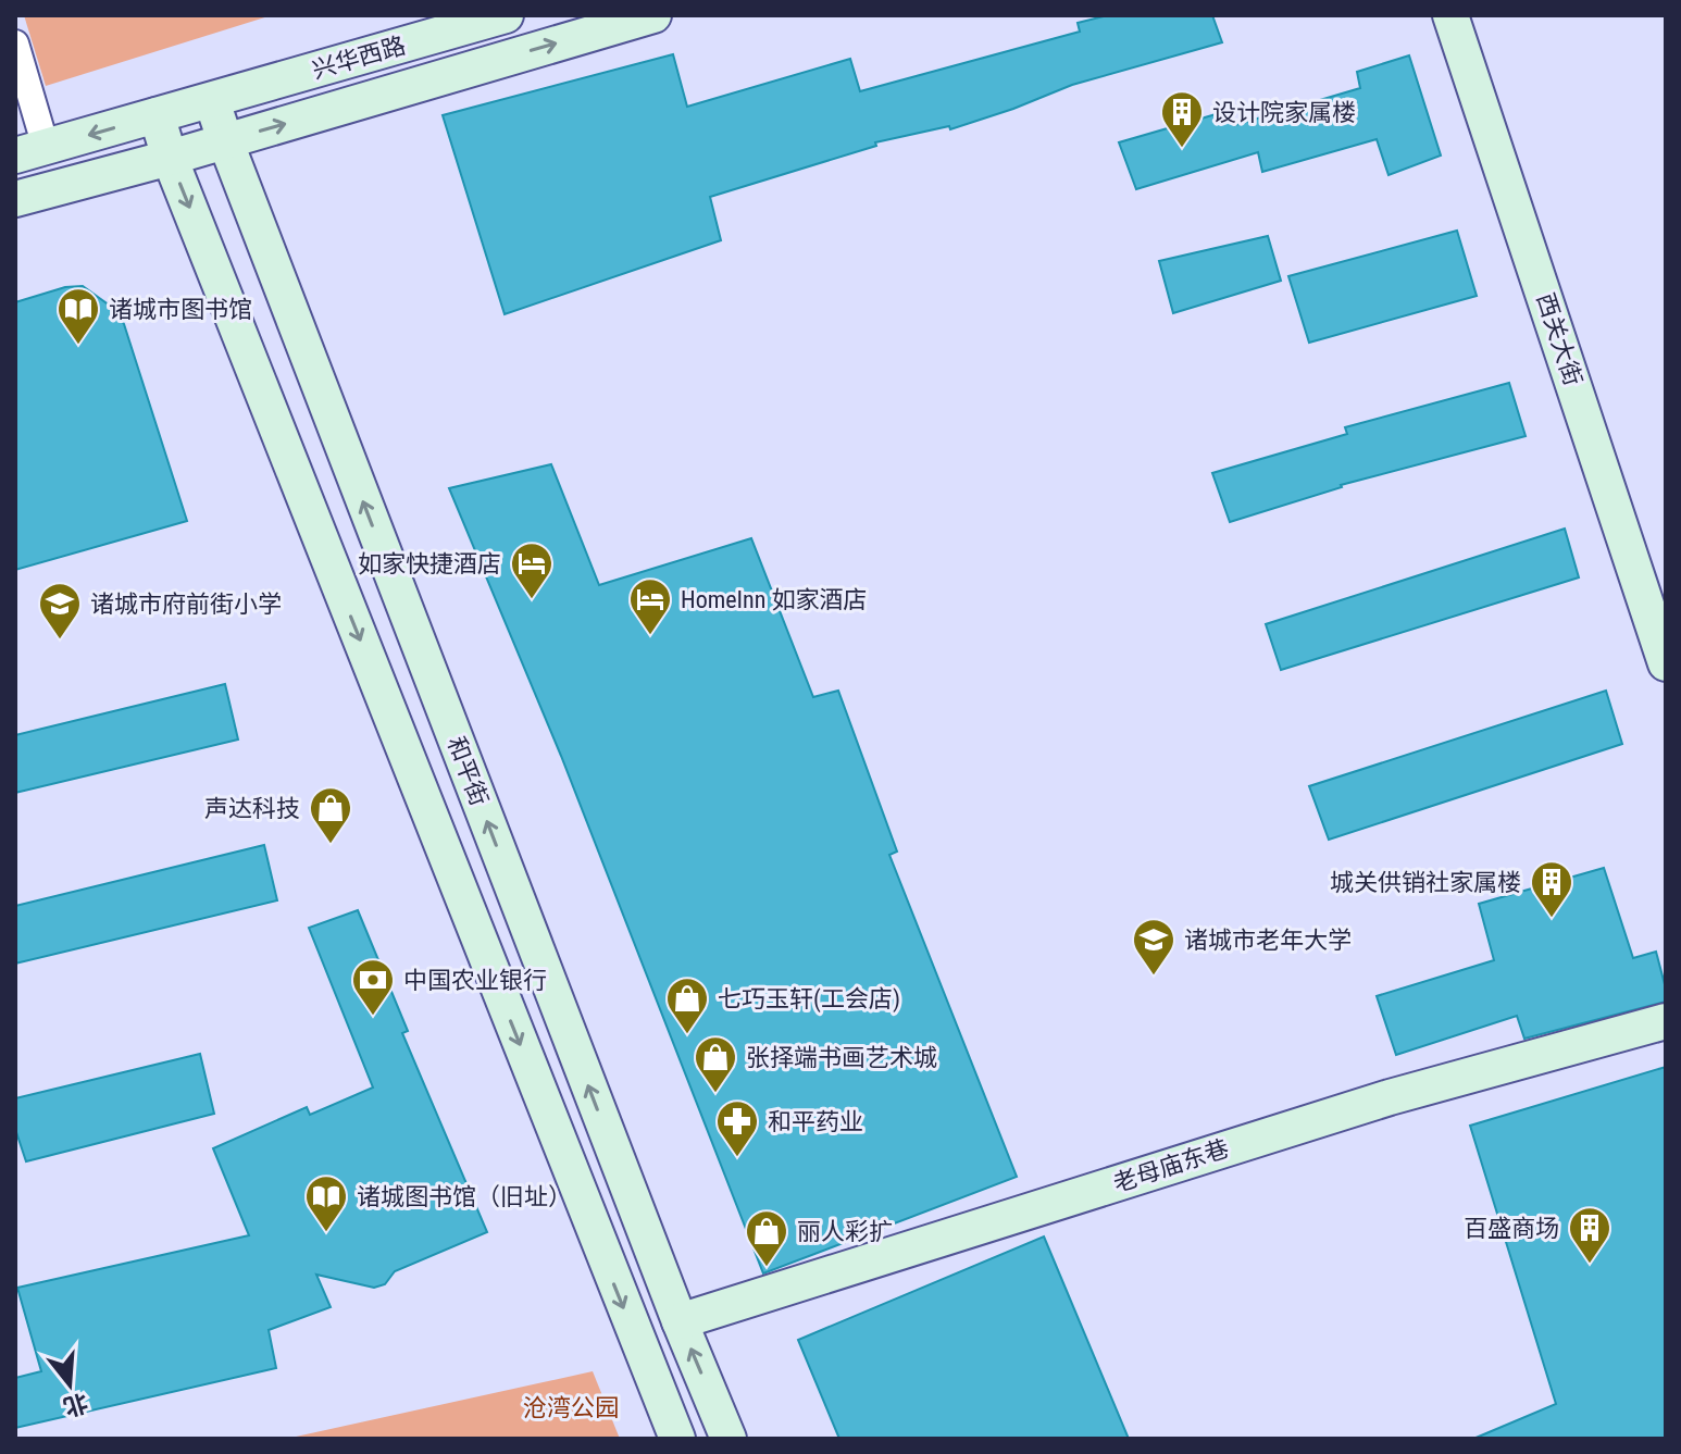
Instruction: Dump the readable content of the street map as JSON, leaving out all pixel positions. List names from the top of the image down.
{
  "streets": {
    "main road": [
      "兴华西路",
      "西关大街",
      "和平街",
      "老母庙东巷"
    ]
  },
  "crossings": [
    ["兴华西路", "和平街"],
    ["和平街", "老母庙东巷"]
  ],
  "parks": ["沧湾公园"],
  "places": {
    "building": ["设计院家属楼", "城关供销社家属楼", "百盛商场"],
    "library": ["诸城市图书馆", "诸城图书馆（旧址）"],
    "hotel": ["如家快捷酒店", "HomeInn 如家酒店"],
    "school or university": ["诸城市府前街小学", "诸城市老年大学"],
    "shop": [
      "声达科技",
      "七巧玉轩(工会店)",
      "张择端书画艺术城",
      "丽人彩扩"
    ],
    "bank": ["中国农业银行"],
    "pharmacy": ["和平药业"]
  },
  "north": "bottom"
}
